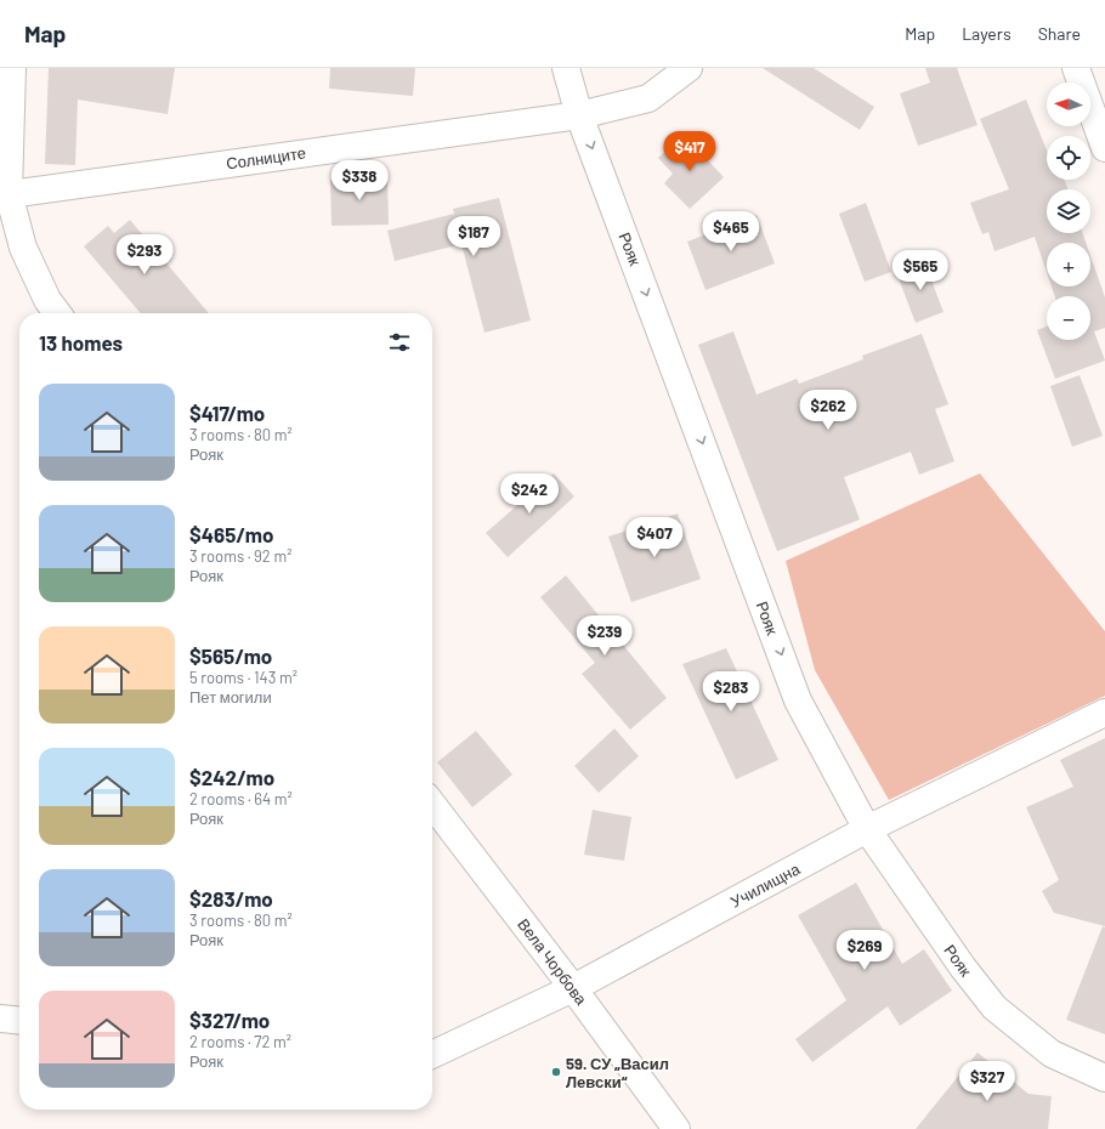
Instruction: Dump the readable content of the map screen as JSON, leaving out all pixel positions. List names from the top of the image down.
{
  "streets": {
    "street": [
      "Солниците",
      "Рояк",
      "Училищна",
      "Вела Чорбова"
    ]
  },
  "crossings": [
    ["Солниците", "Рояк"],
    ["Рояк", "Училищна"],
    ["Училищна", "Вела Чорбова"]
  ],
  "one_way": ["Рояк"],
  "places": ["59. СУ „Васил Левски“"],
  "north": "left",
  "page": {
    "header": "Map",
    "nav": ["Map", "Layers", "Share"],
    "map_buttons": ["+", "−"],
    "price": [
      "$417",
      "$338",
      "$465",
      "$187",
      "$293",
      "$565",
      "$262",
      "$242",
      "$407",
      "$239",
      "$283",
      "$269",
      "$327"
    ],
    "heading": "13 homes",
    "list": [
      {
        "name": "$417/mo",
        "note": "3 rooms · 80 m² · Рояк"
      },
      {
        "name": "$465/mo",
        "note": "3 rooms · 92 m² · Рояк"
      },
      {
        "name": "$565/mo",
        "note": "5 rooms · 143 m² · Пет могили"
      },
      {
        "name": "$242/mo",
        "note": "2 rooms · 64 m² · Рояк"
      },
      {
        "name": "$283/mo",
        "note": "3 rooms · 80 m² · Рояк"
      },
      {
        "name": "$327/mo",
        "note": "2 rooms · 72 m² · Рояк"
      }
    ]
  }
}
